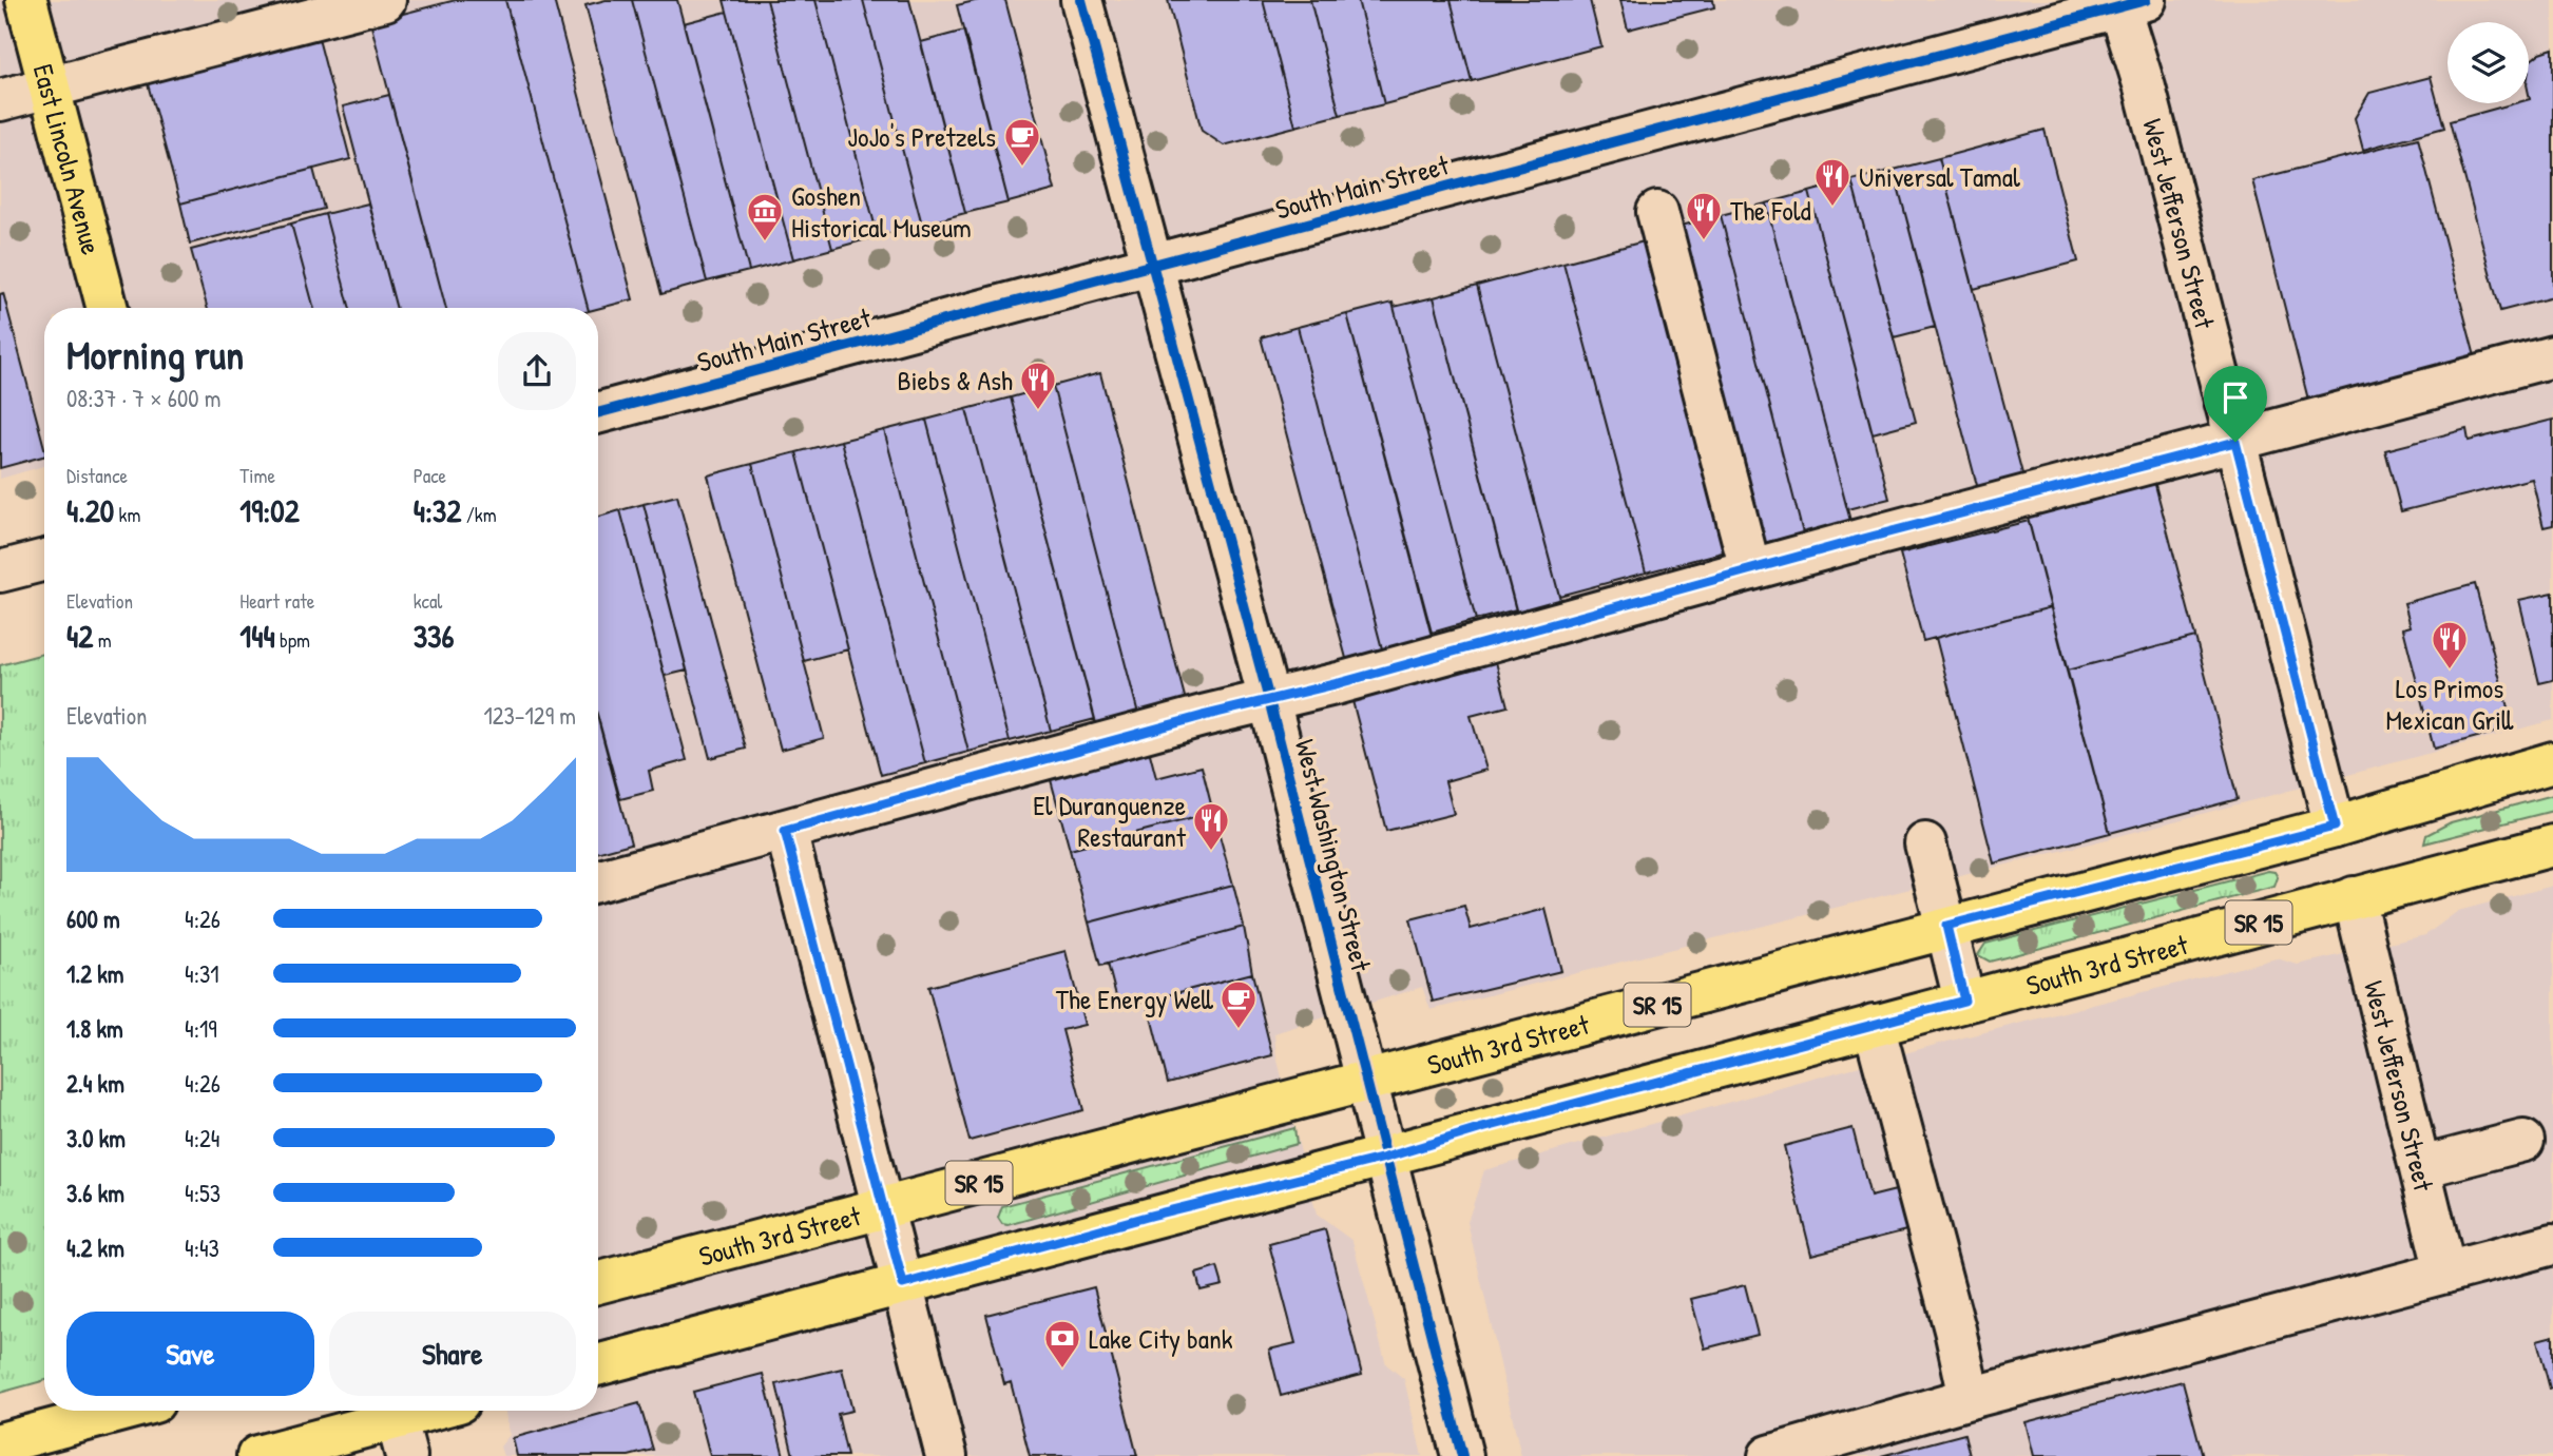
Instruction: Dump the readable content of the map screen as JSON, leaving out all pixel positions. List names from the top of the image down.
{
  "streets": {
    "main road": ["East Lincoln Avenue", "SR 15", "South 3rd Street"],
    "street": ["South Main Street", "West Jefferson Street", "West Washington Street"]
  },
  "crossings": [
    ["South Main Street", "West Jefferson Street"],
    ["South Main Street", "West Washington Street"],
    ["West Jefferson Street", "South 3rd Street"],
    ["West Washington Street", "South 3rd Street"]
  ],
  "places": {
    "cafe": ["JoJo's Pretzels", "The Energy Well"],
    "restaurant": [
      "Universal Tamal",
      "The Fold",
      "Biebs & Ash",
      "Los Primos Mexican Grill",
      "El Duranguenze Restaurant"
    ],
    "museum": ["Goshen Historical Museum"],
    "bank": ["Lake City bank"]
  },
  "page": {
    "heading": ["Morning run", "08:37 · 7 × 600 m"],
    "stats": [
      ["Distance", "4.20 km"],
      ["Time", "19:02"],
      ["Pace", "4:32 /km"],
      ["Elevation", "42 m"],
      ["Heart rate", "144 bpm"],
      ["kcal", "336"]
    ],
    "chart": ["Elevation", "123–129 m"],
    "list": [
      {
        "name": "600 m",
        "note": "4:26"
      },
      {
        "name": "1.2 km",
        "note": "4:31"
      },
      {
        "name": "1.8 km",
        "note": "4:19"
      },
      {
        "name": "2.4 km",
        "note": "4:26"
      },
      {
        "name": "3.0 km",
        "note": "4:24"
      },
      {
        "name": "3.6 km",
        "note": "4:53"
      },
      {
        "name": "4.2 km",
        "note": "4:43"
      }
    ],
    "buttons": ["Save", "Share"]
  }
}
